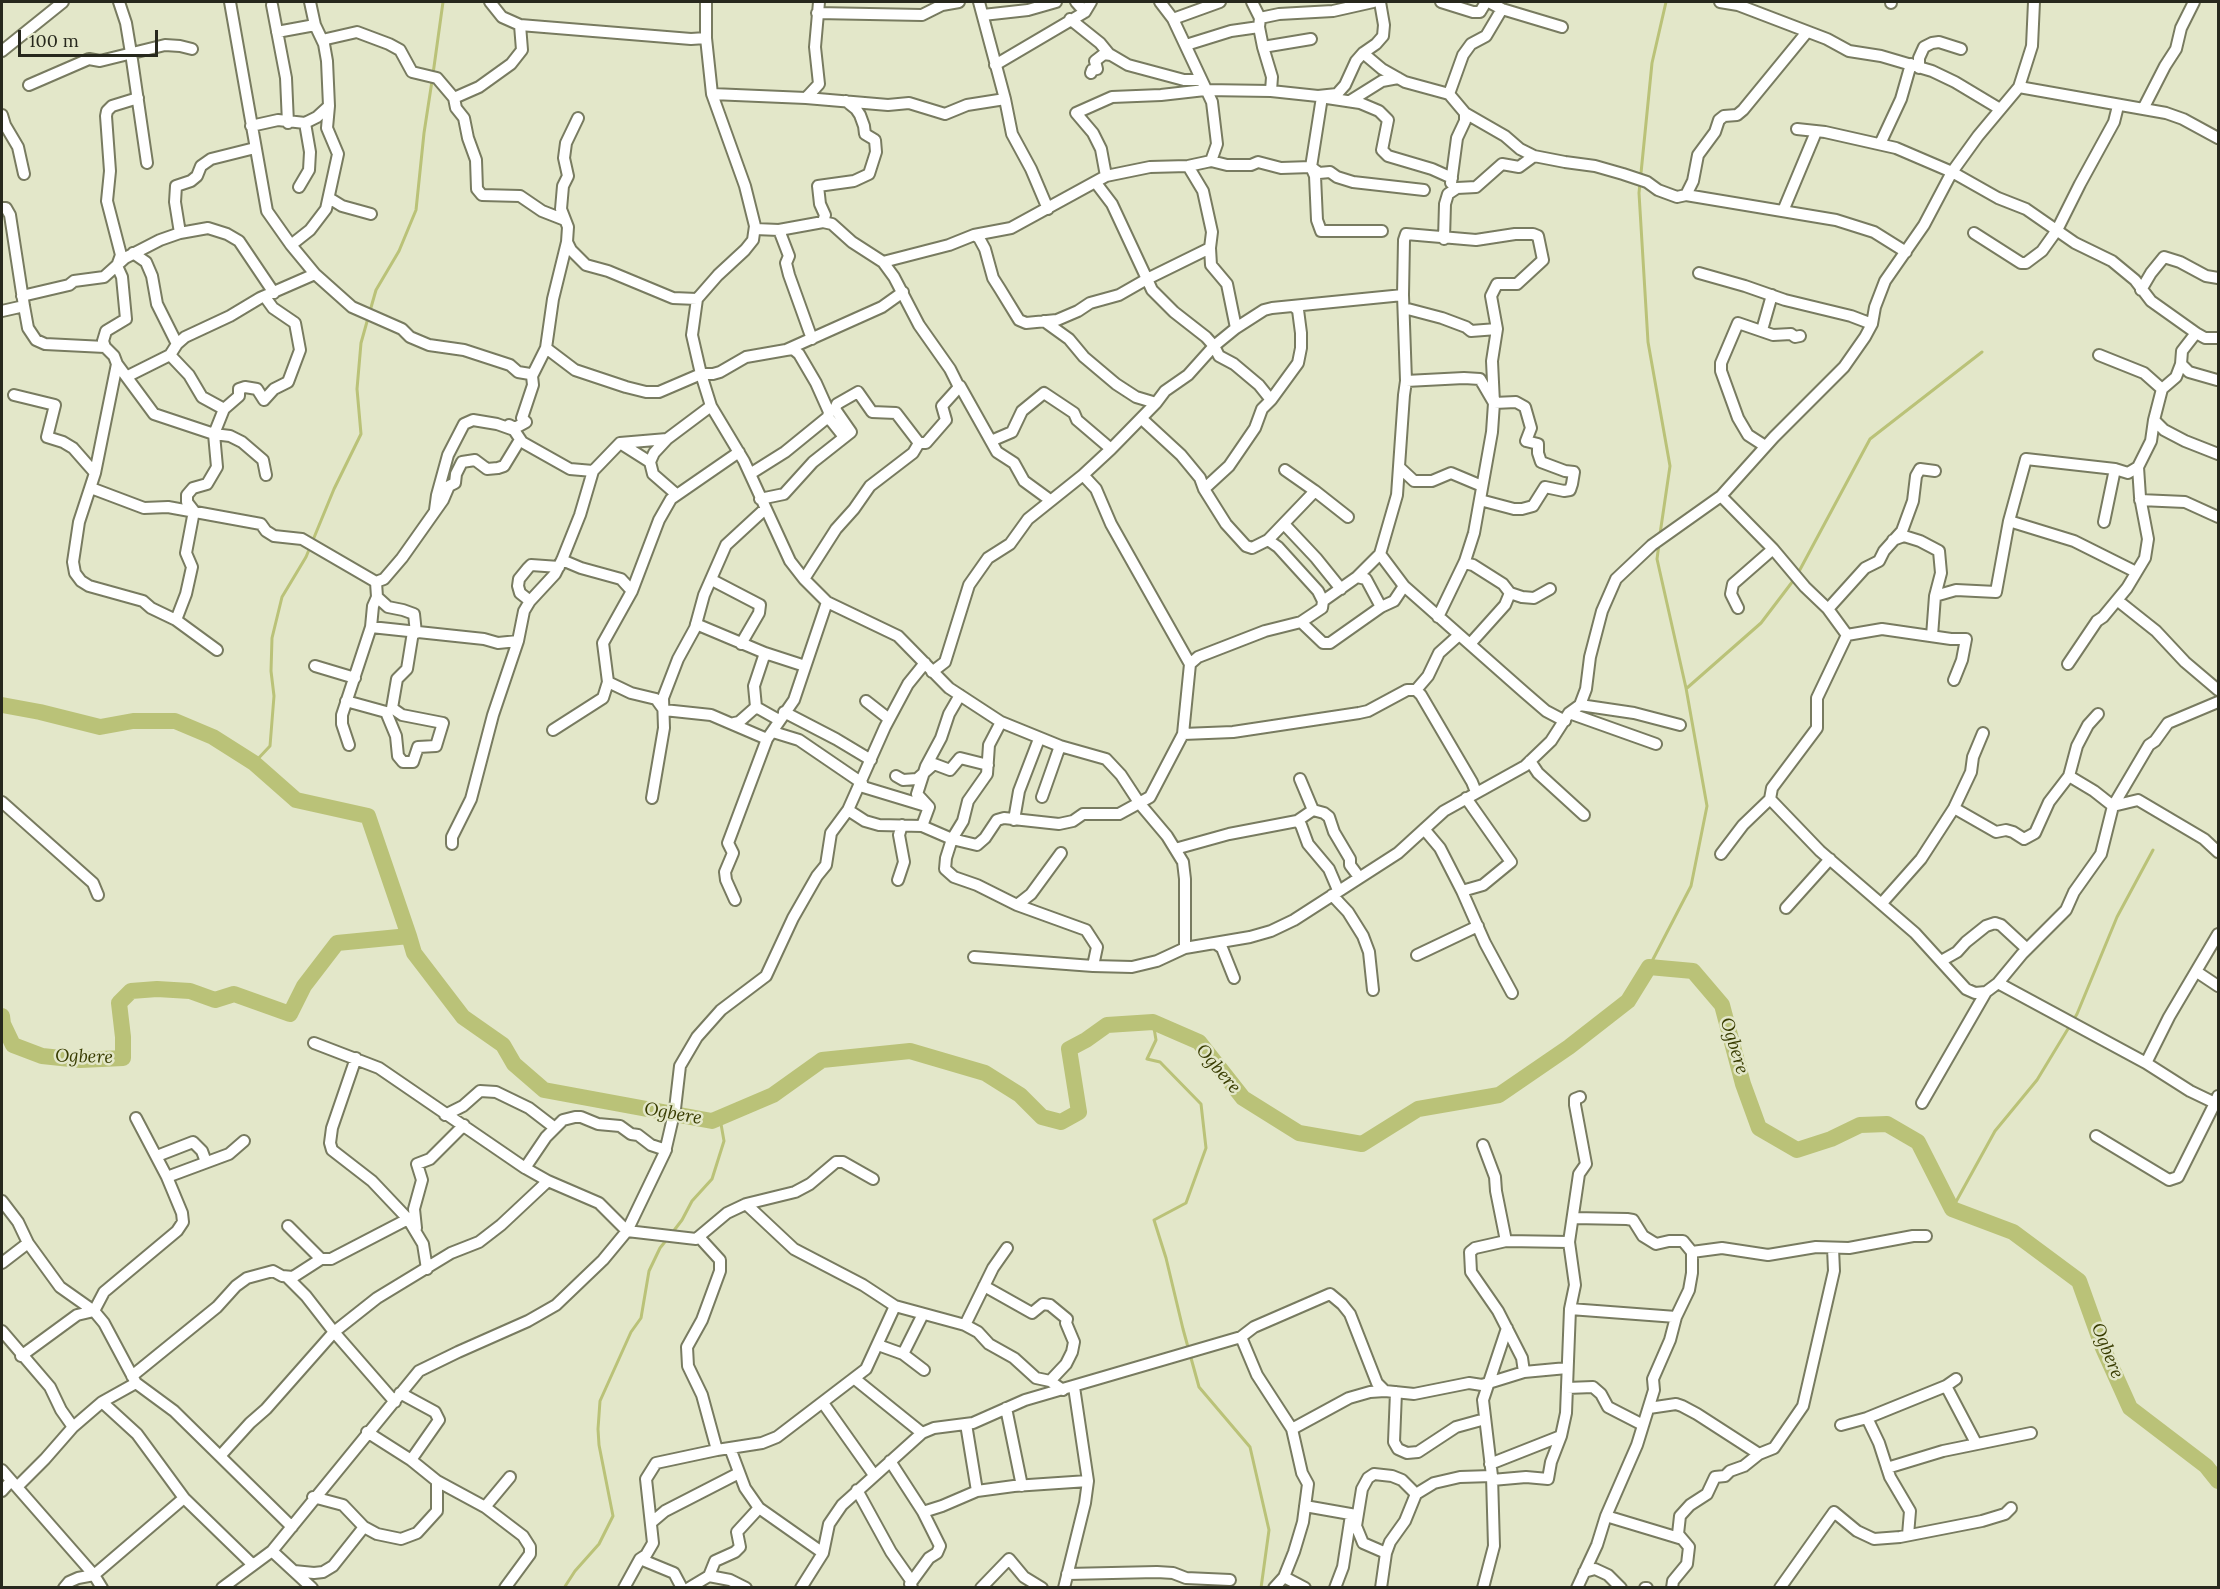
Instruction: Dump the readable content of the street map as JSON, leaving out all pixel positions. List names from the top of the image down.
{
  "water": ["Ogbere"],
  "scale_bar": "100 m"
}
